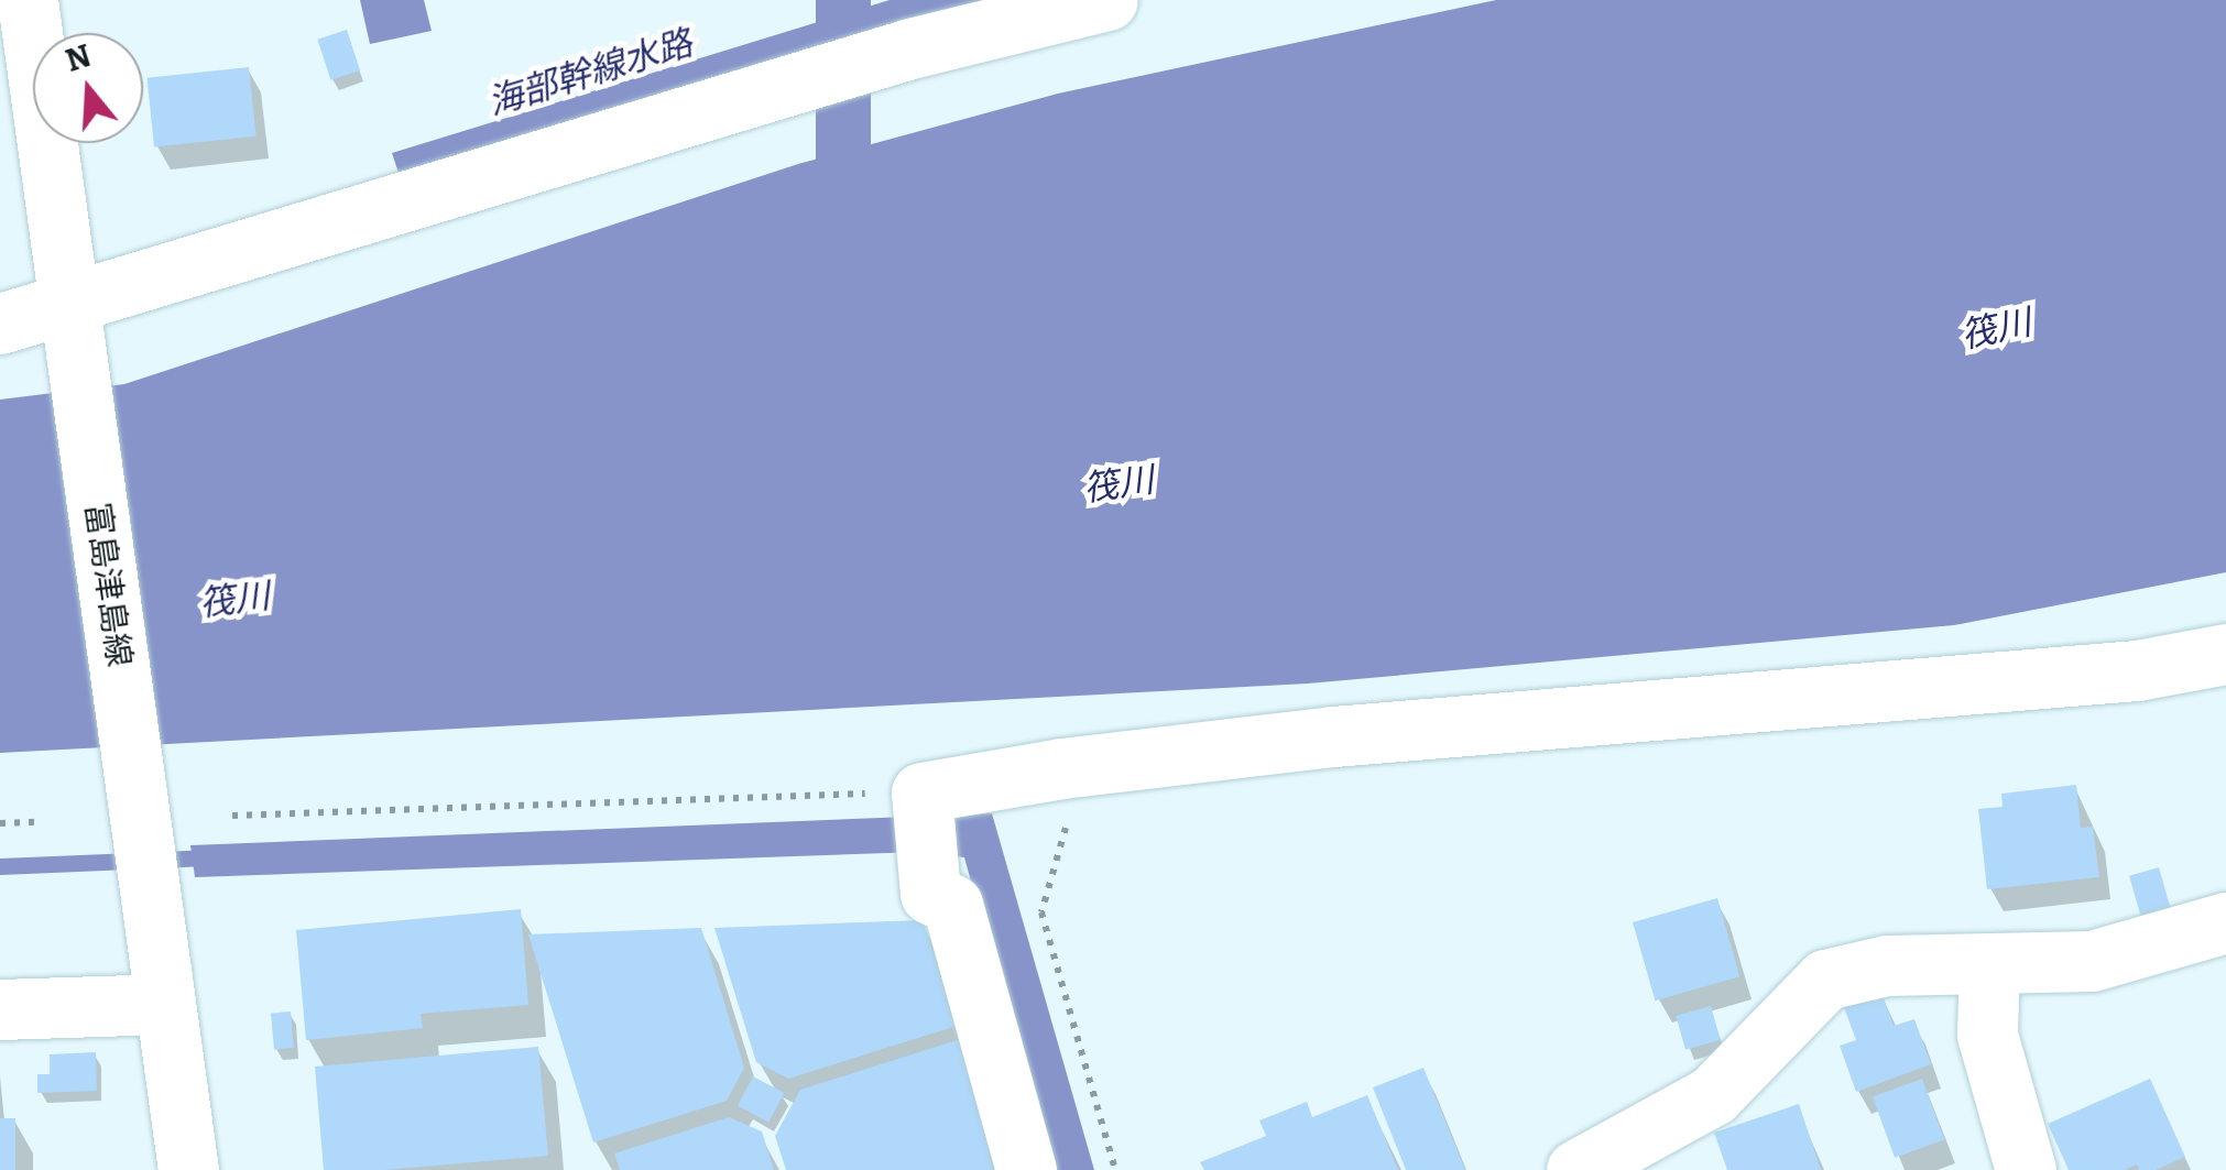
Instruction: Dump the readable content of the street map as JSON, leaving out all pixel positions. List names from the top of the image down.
{
  "streets": {
    "street": ["富島津島線"]
  },
  "water": ["海部幹線水路", "筏川"],
  "north": "top"
}
